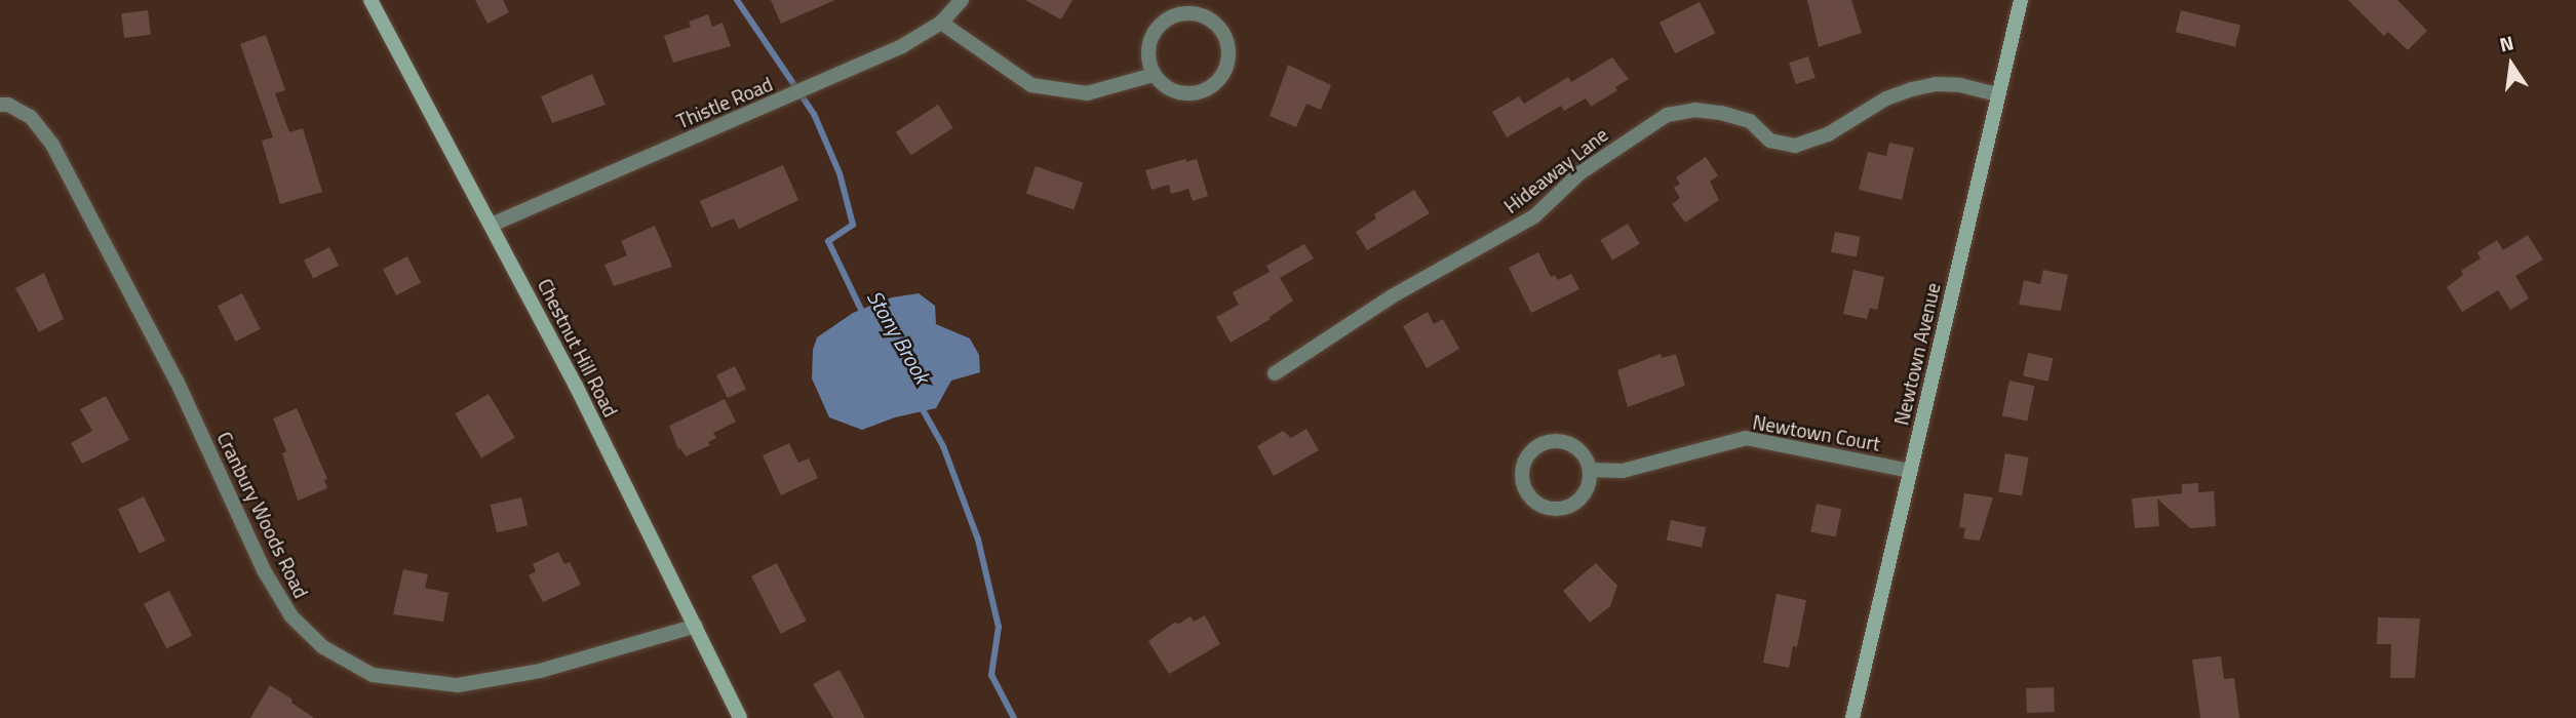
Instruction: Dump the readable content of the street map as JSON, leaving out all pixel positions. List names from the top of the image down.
{
  "streets": {
    "main road": ["Chestnut Hill Road", "Newtown Avenue"],
    "street": [
      "Thistle Road",
      "Hideaway Lane",
      "Newtown Court",
      "Cranbury Woods Road"
    ]
  },
  "crossings": [
    ["Thistle Road", "Chestnut Hill Road"],
    ["Hideaway Lane", "Newtown Avenue"],
    ["Chestnut Hill Road", "Cranbury Woods Road"],
    ["Newtown Avenue", "Newtown Court"]
  ],
  "water": ["Stony Brook"],
  "north": "top"
}
